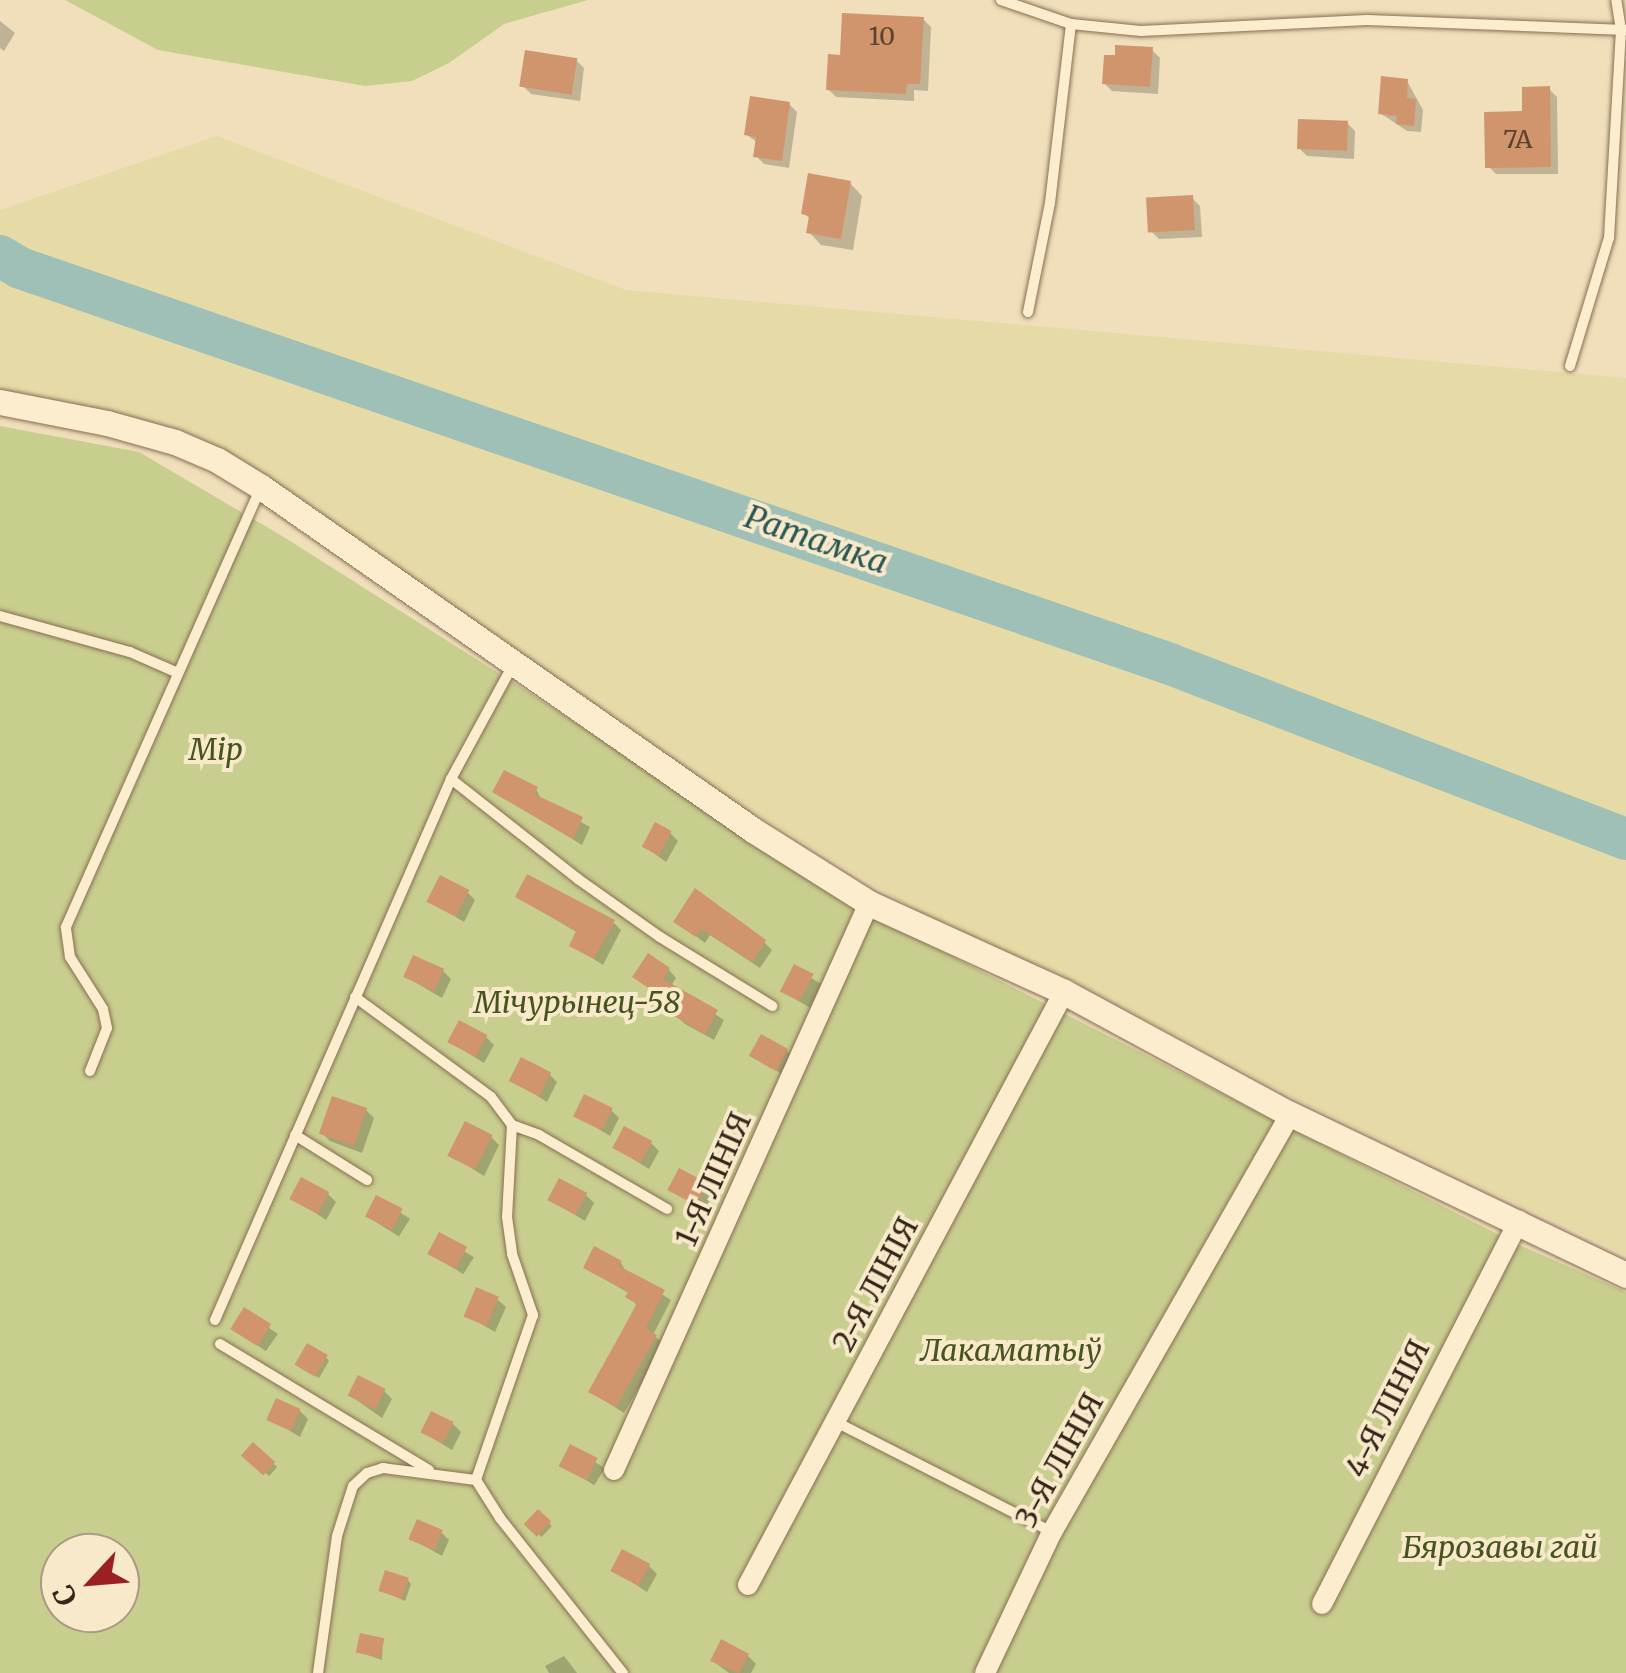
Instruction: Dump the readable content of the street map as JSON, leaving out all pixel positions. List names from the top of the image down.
{
  "streets": {
    "street": [
      "1-Я ЛІНІЯ",
      "2-Я ЛІНІЯ",
      "4-Я ЛІНІЯ",
      "3-Я ЛІНІЯ"
    ]
  },
  "water": ["Ратамка"],
  "parks": [
    "Мір",
    "Мічурынец-58",
    "Лакаматыў",
    "Бярозавы гай"
  ],
  "house_numbers": ["10", "7А"],
  "north": "bottom left"
}
